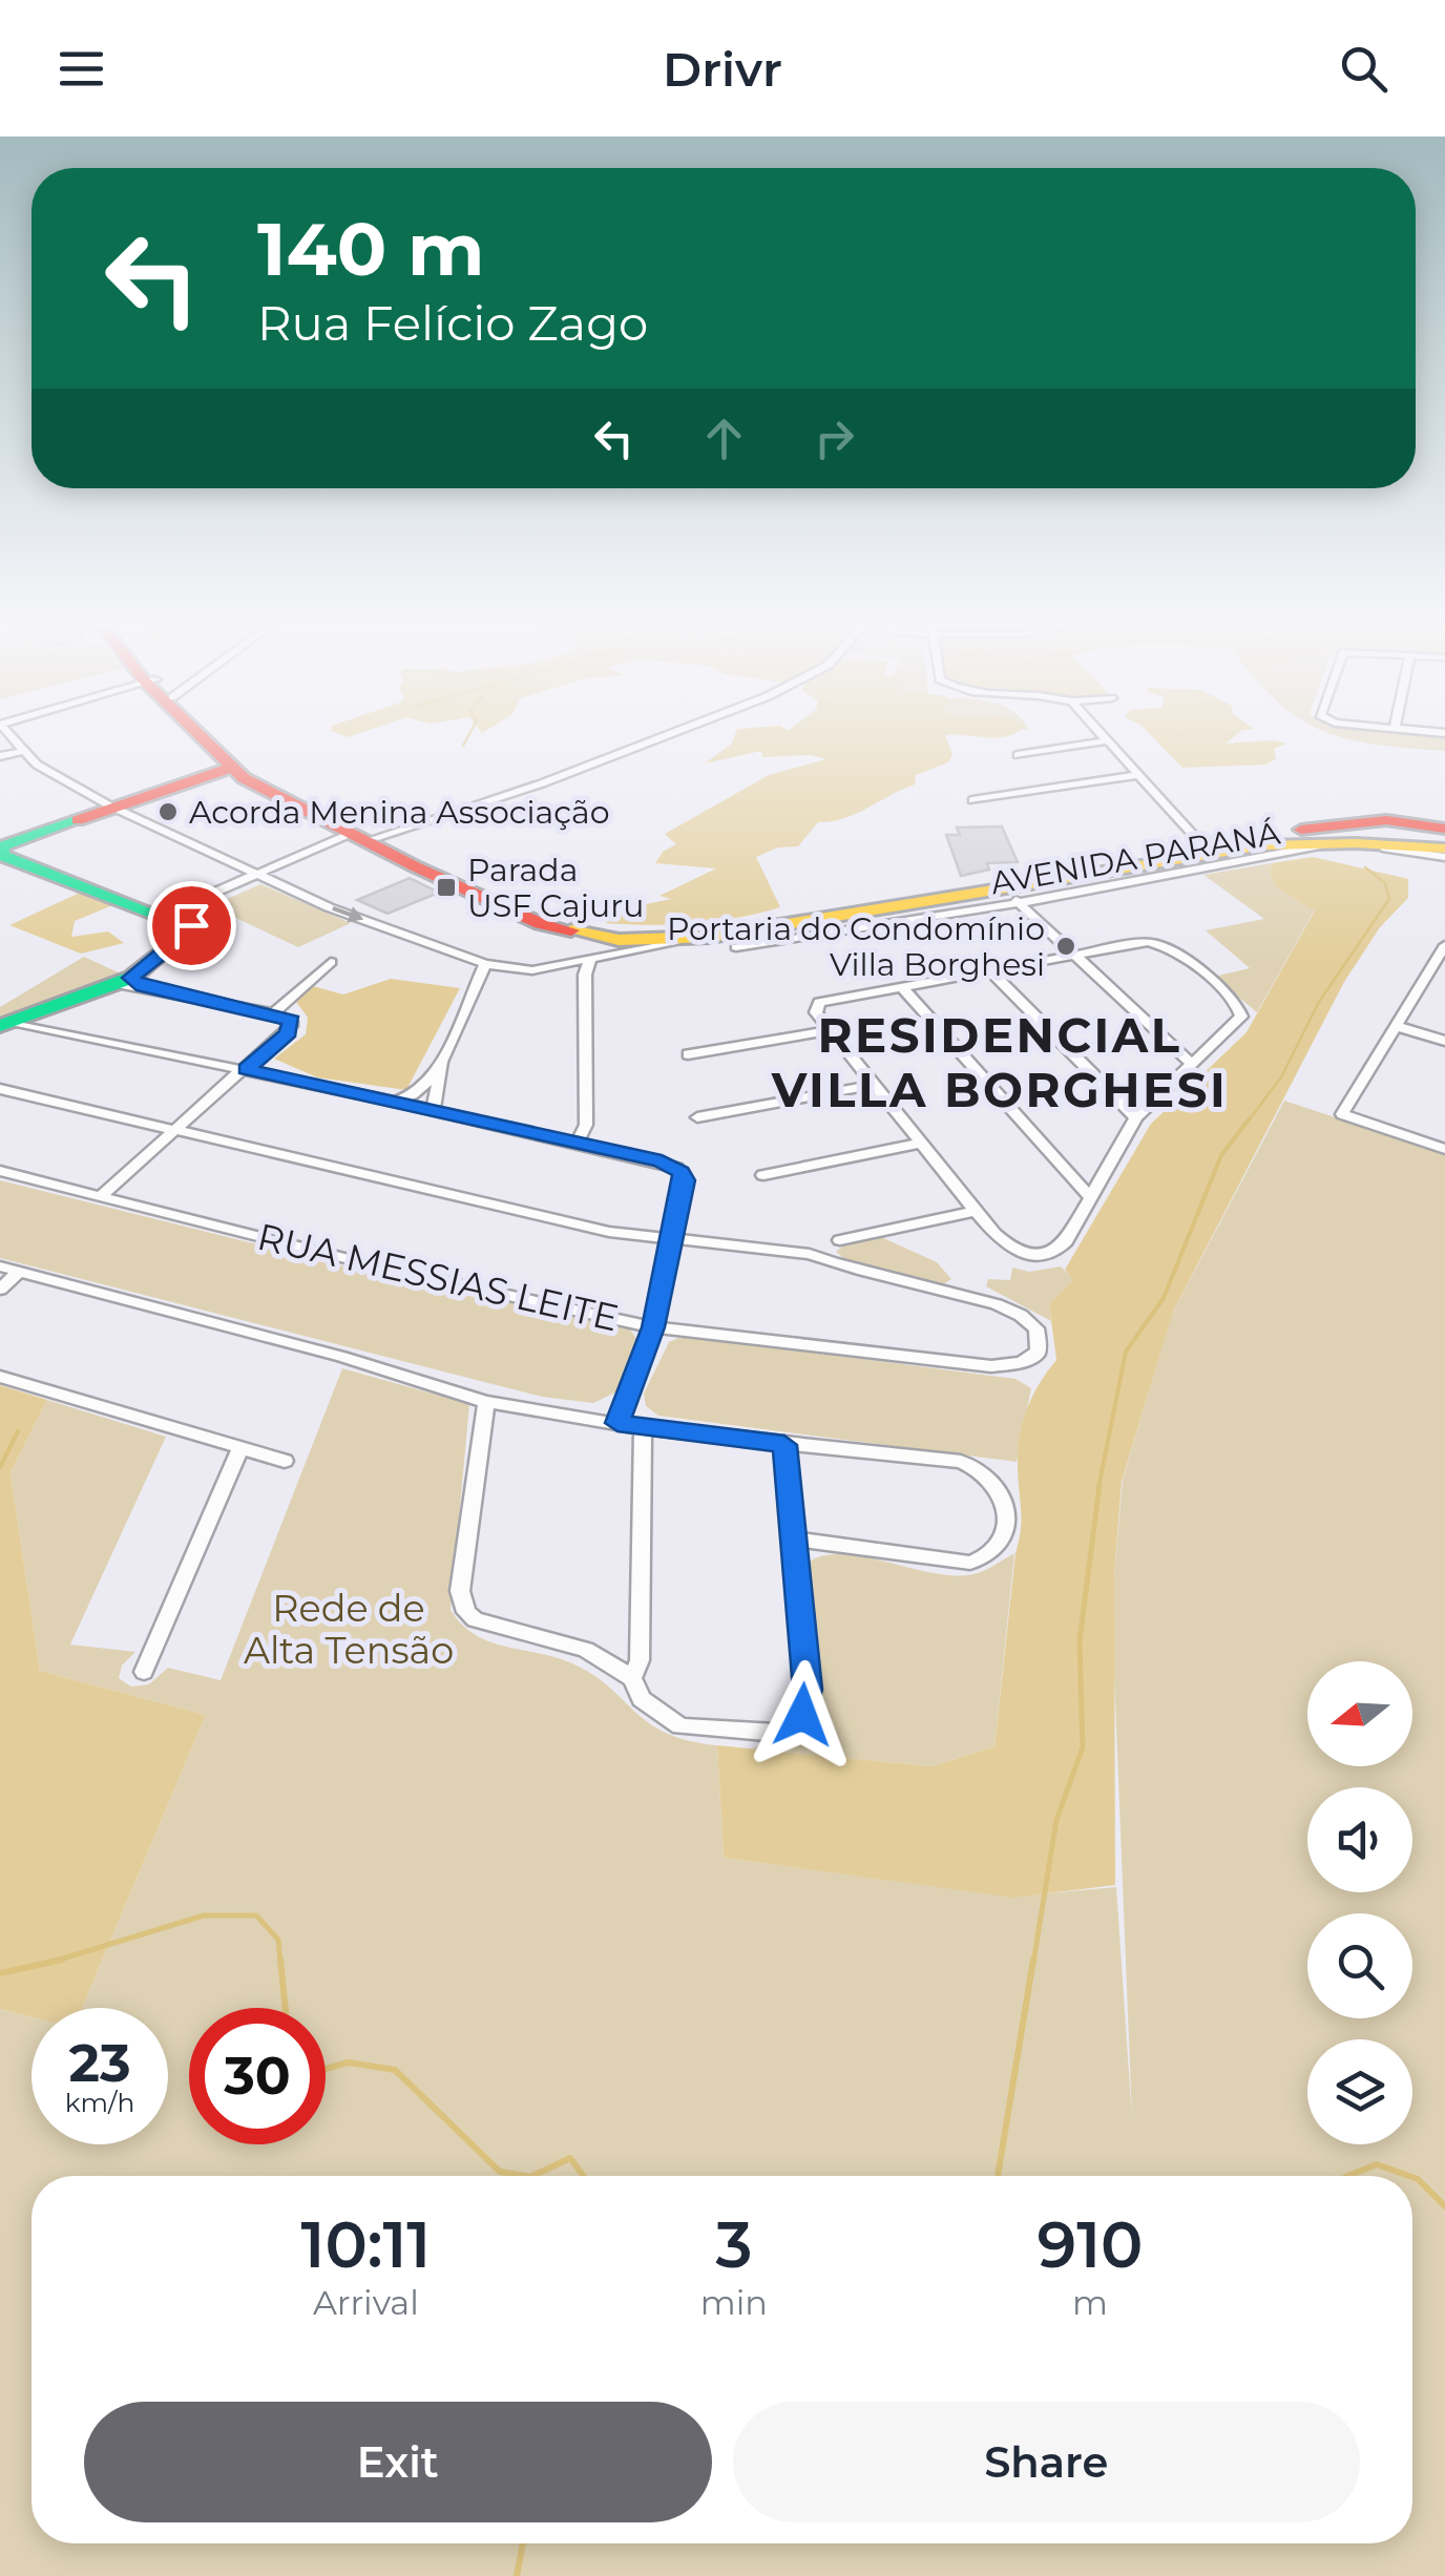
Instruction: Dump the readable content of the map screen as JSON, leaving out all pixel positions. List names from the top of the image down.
{
  "streets": {
    "main road": ["AVENIDA PARANÁ"],
    "street": ["RUA MESSIAS LEITE"]
  },
  "districts": ["RESIDENCIAL VILLA BORGHESI"],
  "parks": ["Rede de Alta Tensão"],
  "places": {
    "other": ["Acorda Menina Associação", "Portaria do Condomínio Villa Borghesi"],
    "transit": ["Parada USF Cajuru"]
  },
  "north": "left",
  "page": {
    "header": "Drivr",
    "turn": ["140 m", "Rua Felício Zago"],
    "speed": "23 km/h",
    "limit": "30",
    "eta": [
      "10:11",
      "Arrival",
      "3",
      "min",
      "910",
      "m"
    ],
    "buttons": ["Exit", "Share"]
  }
}
